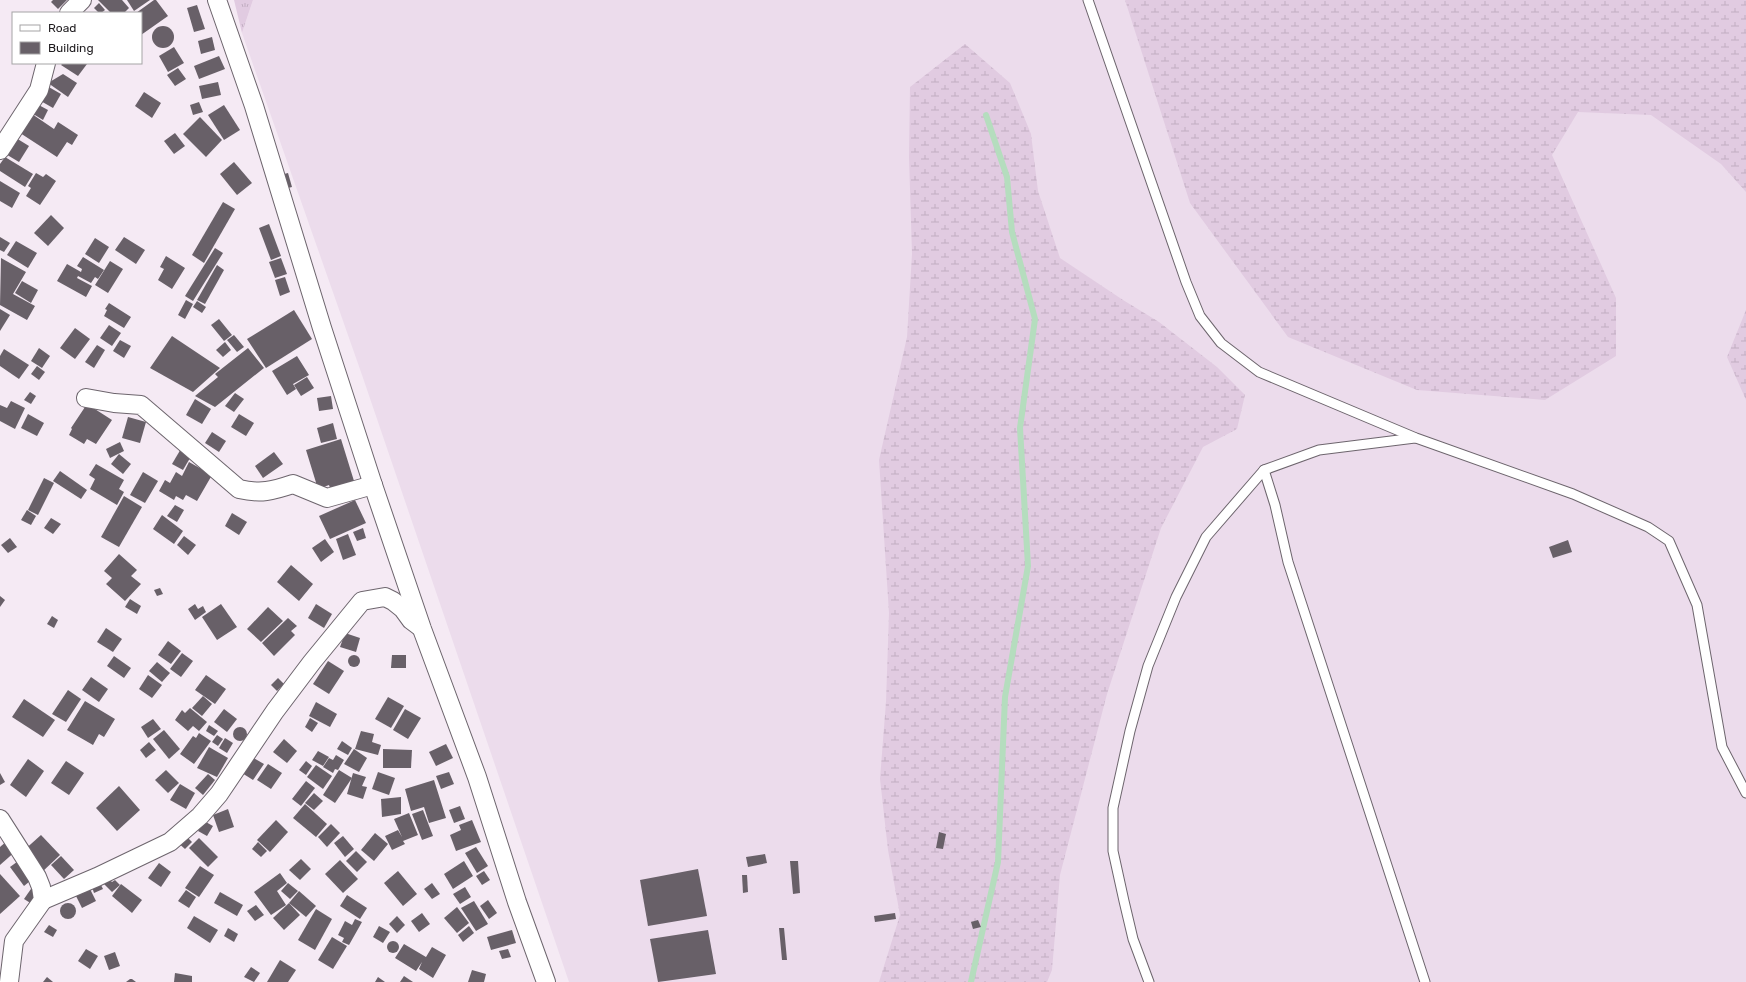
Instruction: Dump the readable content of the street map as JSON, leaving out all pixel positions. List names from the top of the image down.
{
  "legend": ["Road", "Building"]
}
